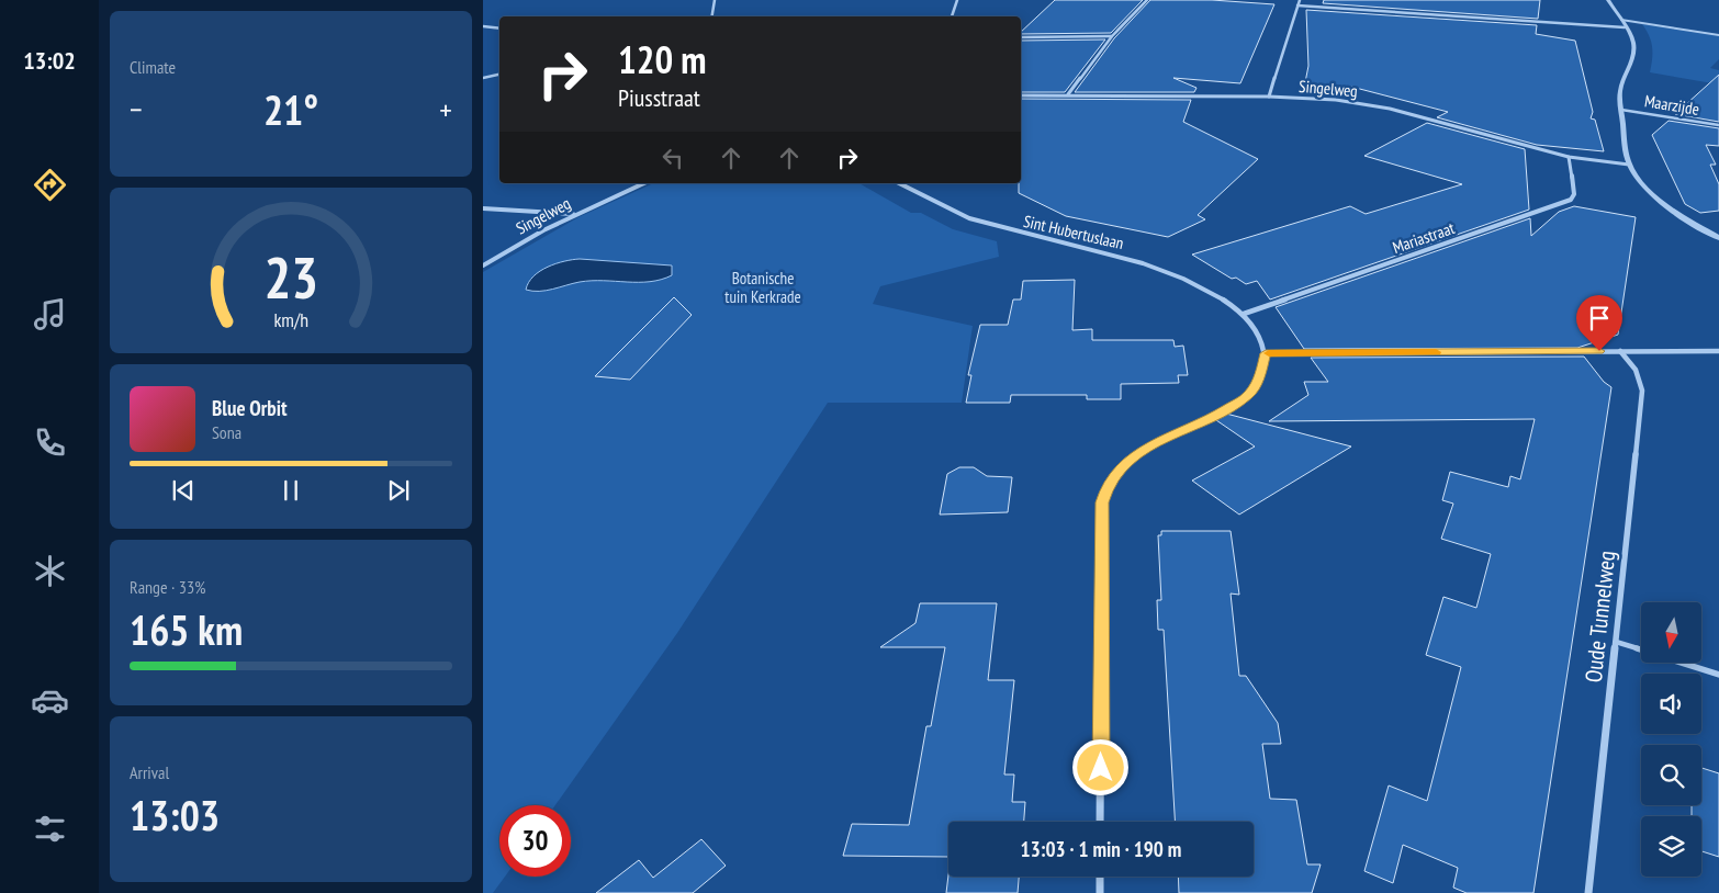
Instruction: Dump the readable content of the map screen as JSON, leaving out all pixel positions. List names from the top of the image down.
{
  "streets": {
    "street": [
      "Singelweg",
      "Maarzijde",
      "Sint Hubertuslaan",
      "Mariastraat",
      "Oude Tunnelweg"
    ]
  },
  "crossings": [
    ["Singelweg", "Mariastraat"],
    ["Sint Hubertuslaan", "Mariastraat"]
  ],
  "parks": ["Botanische tuin Kerkrade"],
  "north": "bottom",
  "page": {
    "tabs": "13:02",
    "tile": [
      "Climate",
      ["Range · 33%", "165 km"],
      ["Arrival", "13:03"]
    ],
    "turn": ["120 m", "Piusstraat"],
    "heat": ["−", "21°", "+"],
    "song": ["Blue Orbit", "Sona"],
    "limit": "30",
    "trip": "13:03 · 1 min · 190 m",
    "gauge": ["23", "km/h"]
  }
}
